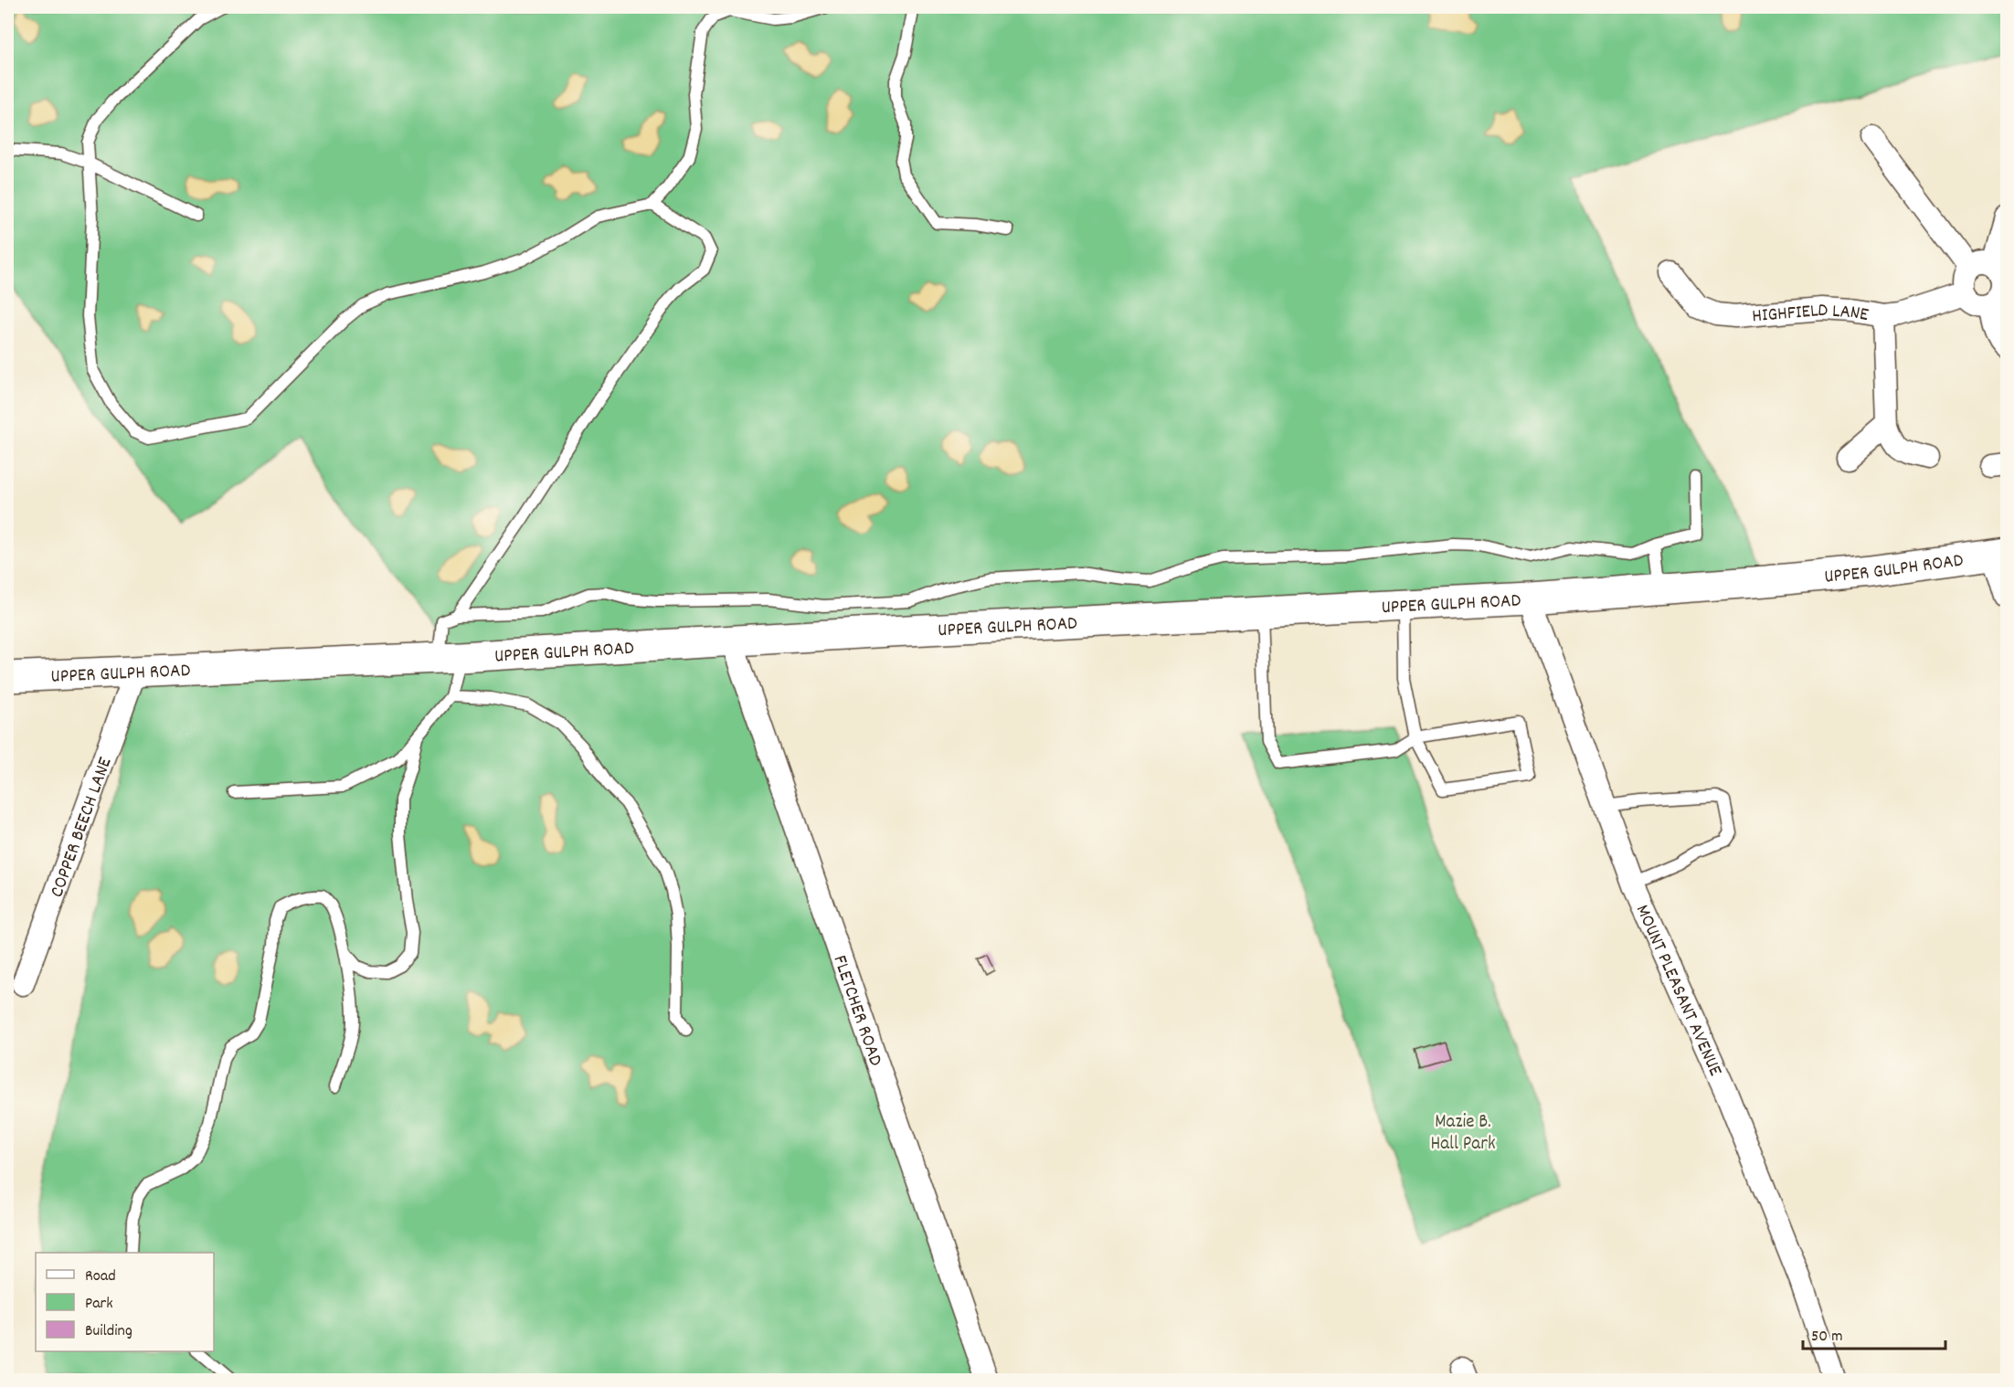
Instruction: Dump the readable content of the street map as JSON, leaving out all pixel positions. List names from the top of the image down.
{
  "streets": {
    "street": [
      "HIGHFIELD LANE",
      "UPPER GULPH ROAD",
      "COPPER BEECH LANE",
      "MOUNT PLEASANT AVENUE",
      "FLETCHER ROAD"
    ]
  },
  "crossings": [
    ["UPPER GULPH ROAD", "COPPER BEECH LANE"],
    ["UPPER GULPH ROAD", "MOUNT PLEASANT AVENUE"],
    ["UPPER GULPH ROAD", "FLETCHER ROAD"]
  ],
  "parks": ["Mazie B. Hall Park"],
  "legend": ["Road", "Park", "Building"],
  "scale_bar": "50 m"
}
